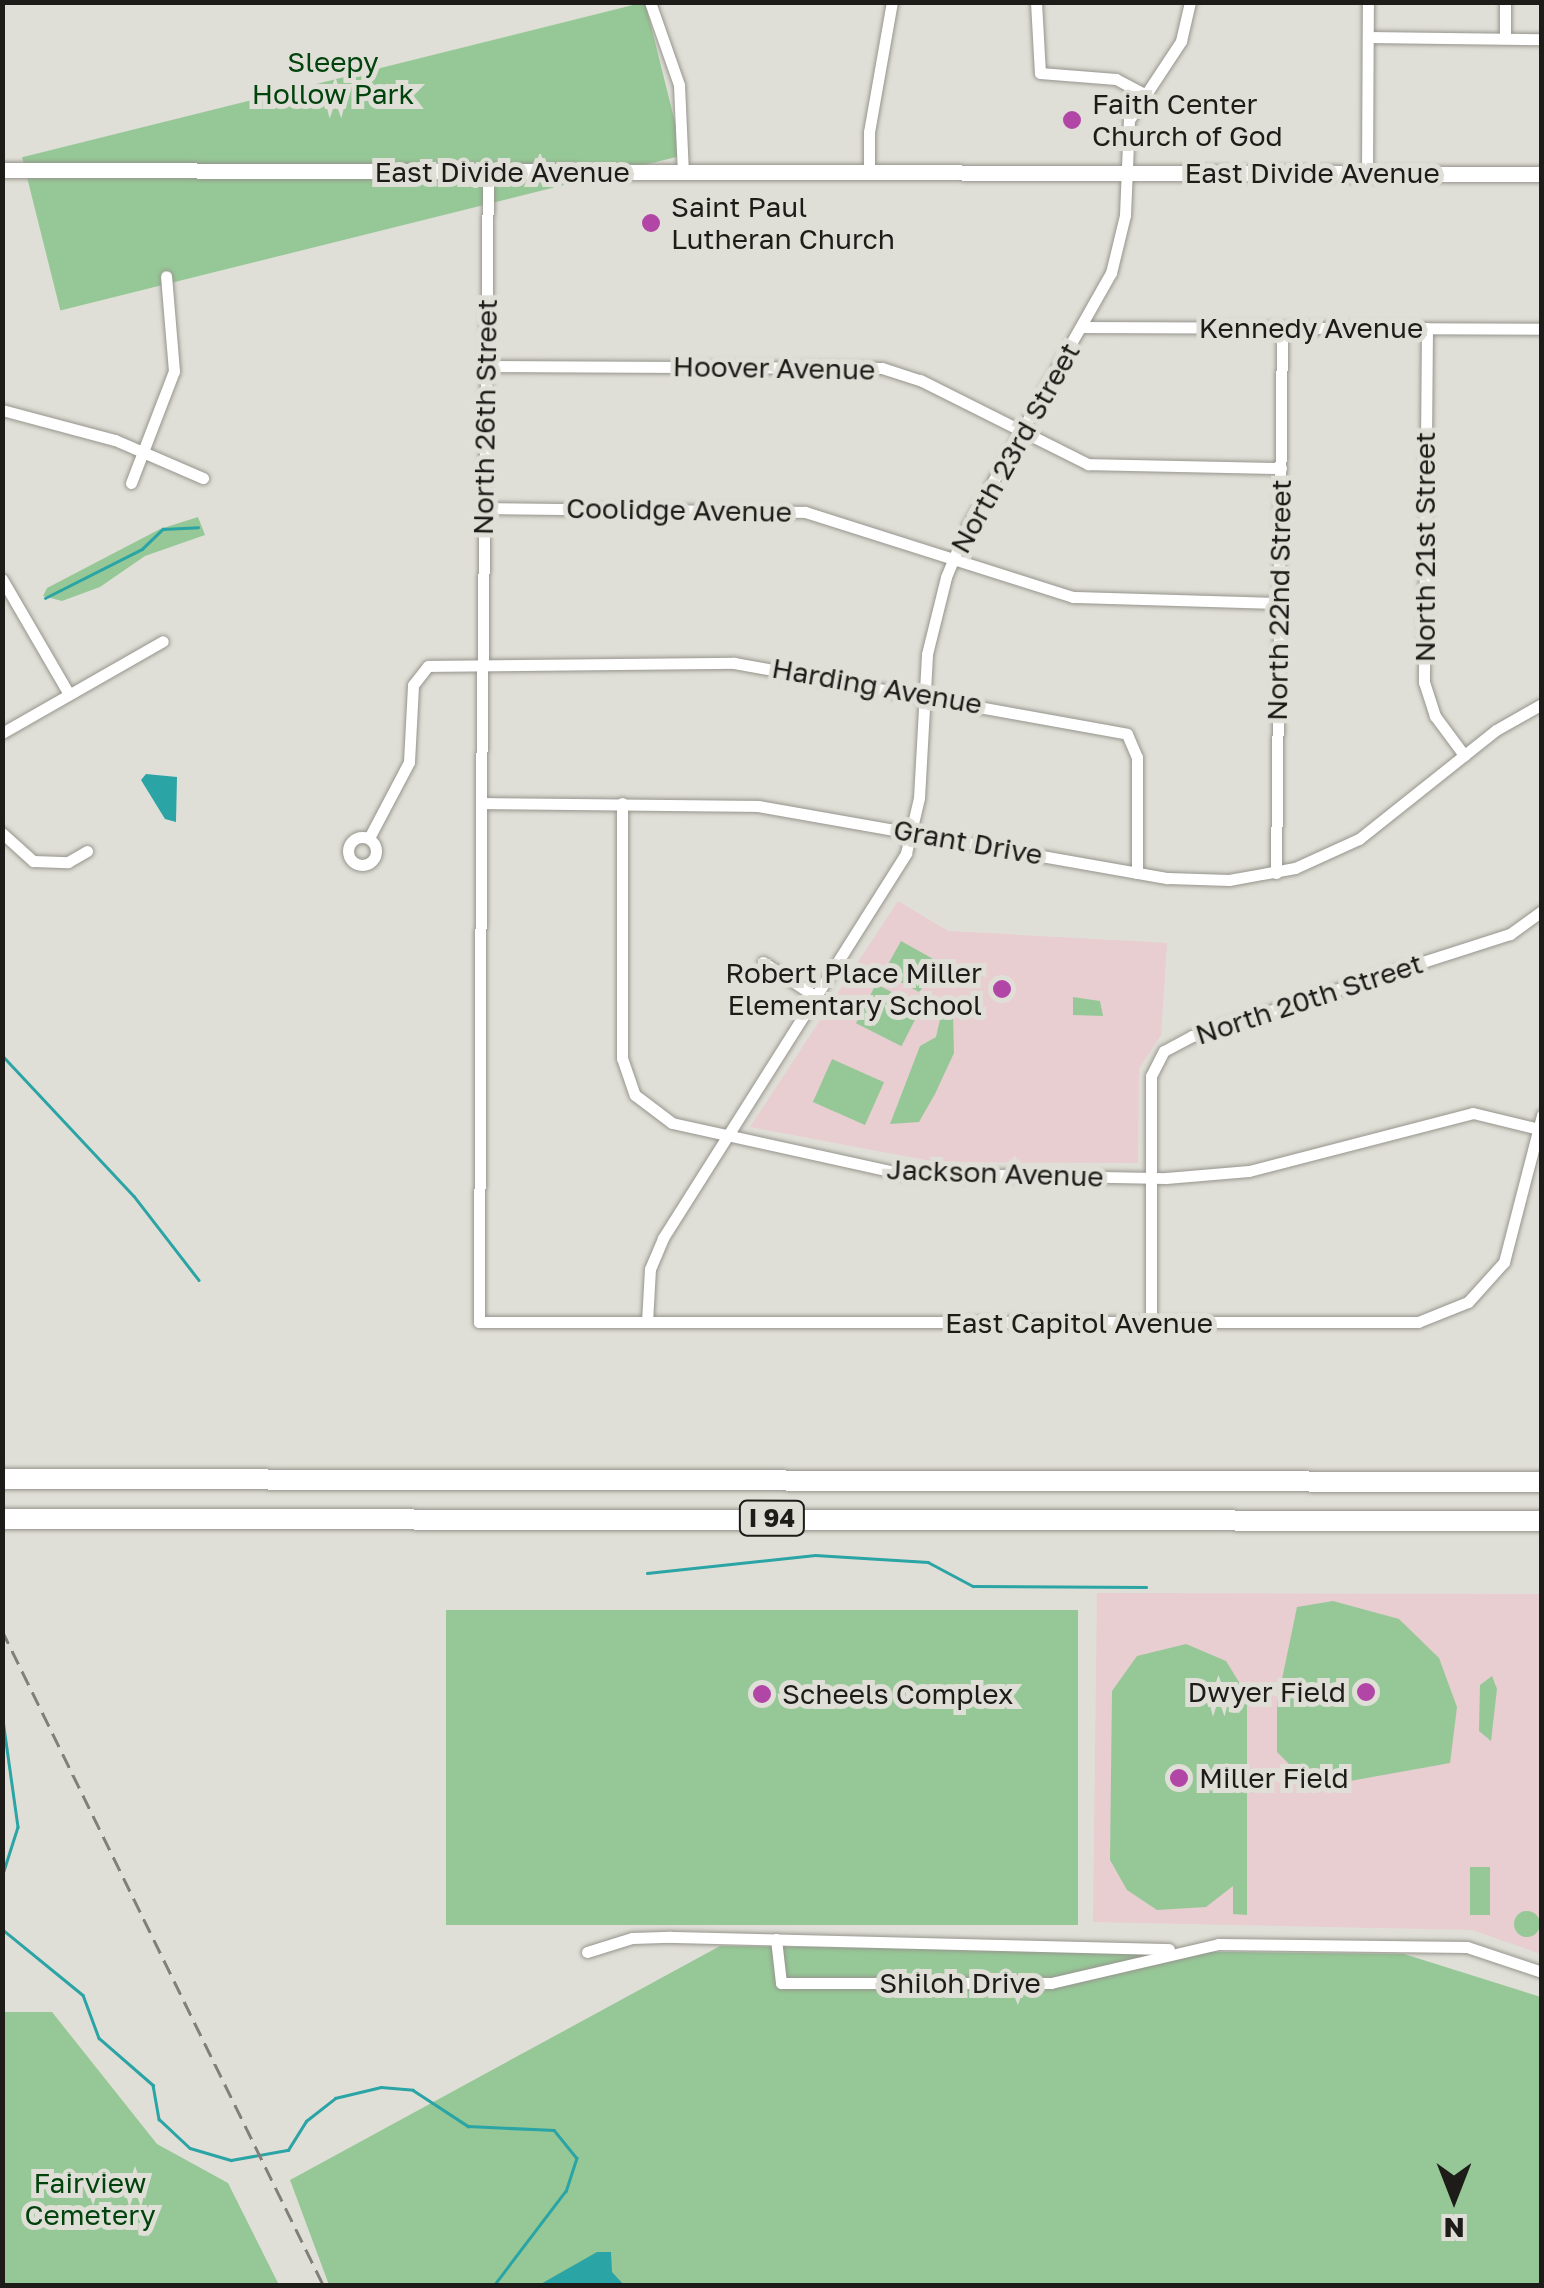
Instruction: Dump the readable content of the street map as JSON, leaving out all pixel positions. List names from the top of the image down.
{
  "streets": {
    "highway": ["I 94"],
    "street": [
      "East Divide Avenue",
      "Kennedy Avenue",
      "Hoover Avenue",
      "North 26th Street",
      "North 23rd Street",
      "Coolidge Avenue",
      "North 21st Street",
      "North 22nd Street",
      "Harding Avenue",
      "Grant Drive",
      "North 20th Street",
      "Jackson Avenue",
      "East Capitol Avenue",
      "Shiloh Drive"
    ]
  },
  "crossings": [
    ["East Divide Avenue", "North 26th Street"],
    ["East Divide Avenue", "North 23rd Street"],
    ["Kennedy Avenue", "North 23rd Street"],
    ["Kennedy Avenue", "North 21st Street"],
    ["Kennedy Avenue", "North 22nd Street"],
    ["Hoover Avenue", "North 26th Street"],
    ["Hoover Avenue", "North 23rd Street"],
    ["Hoover Avenue", "North 22nd Street"],
    ["North 26th Street", "Coolidge Avenue"],
    ["North 26th Street", "Harding Avenue"],
    ["North 23rd Street", "Coolidge Avenue"],
    ["North 23rd Street", "Harding Avenue"],
    ["North 23rd Street", "Grant Drive"],
    ["North 23rd Street", "Jackson Avenue"],
    ["North 23rd Street", "East Capitol Avenue"],
    ["Coolidge Avenue", "North 22nd Street"],
    ["North 21st Street", "Grant Drive"],
    ["North 22nd Street", "Grant Drive"],
    ["Harding Avenue", "Grant Drive"],
    ["Grant Drive", "Jackson Avenue"],
    ["Grant Drive", "East Capitol Avenue"],
    ["North 20th Street", "Jackson Avenue"],
    ["North 20th Street", "East Capitol Avenue"],
    ["Jackson Avenue", "East Capitol Avenue"]
  ],
  "parks": ["Sleepy Hollow Park", "Fairview Cemetery"],
  "places": [
    "Faith Center Church of God",
    "Saint Paul Lutheran Church",
    "Robert Place Miller Elementary School",
    "Dwyer Field",
    "Scheels Complex",
    "Miller Field"
  ],
  "north": "bottom"
}
